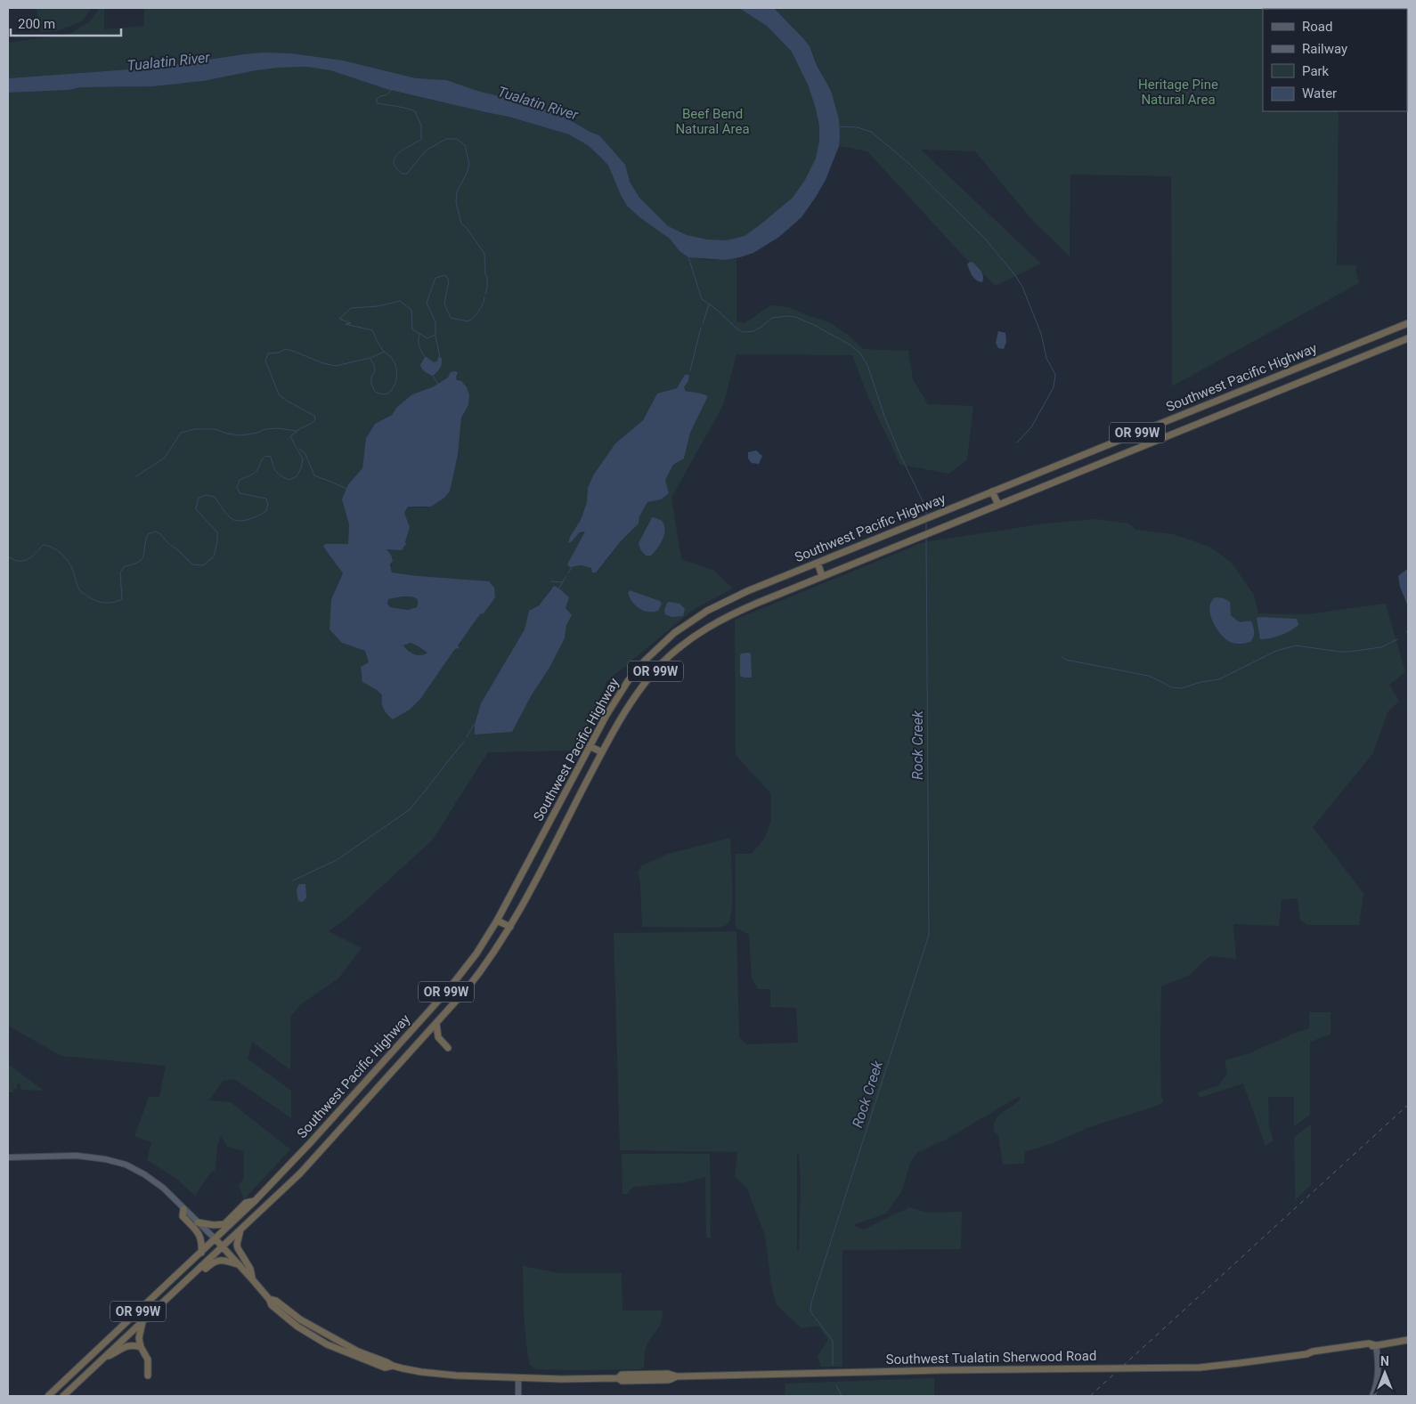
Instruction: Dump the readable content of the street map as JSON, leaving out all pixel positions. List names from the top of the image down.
{
  "streets": {
    "highway": ["Southwest Pacific Highway", "OR 99W", "Southwest Tualatin Sherwood Road"]
  },
  "crossings": [
    ["Southwest Pacific Highway", "Southwest Tualatin Sherwood Road"]
  ],
  "water": ["Tualatin River", "Rock Creek"],
  "parks": ["Heritage Pine Natural Area", "Beef Bend Natural Area"],
  "legend": [
    "Road",
    "Railway",
    "Park",
    "Water"
  ],
  "scale_bar": "200 m",
  "north": "top"
}
